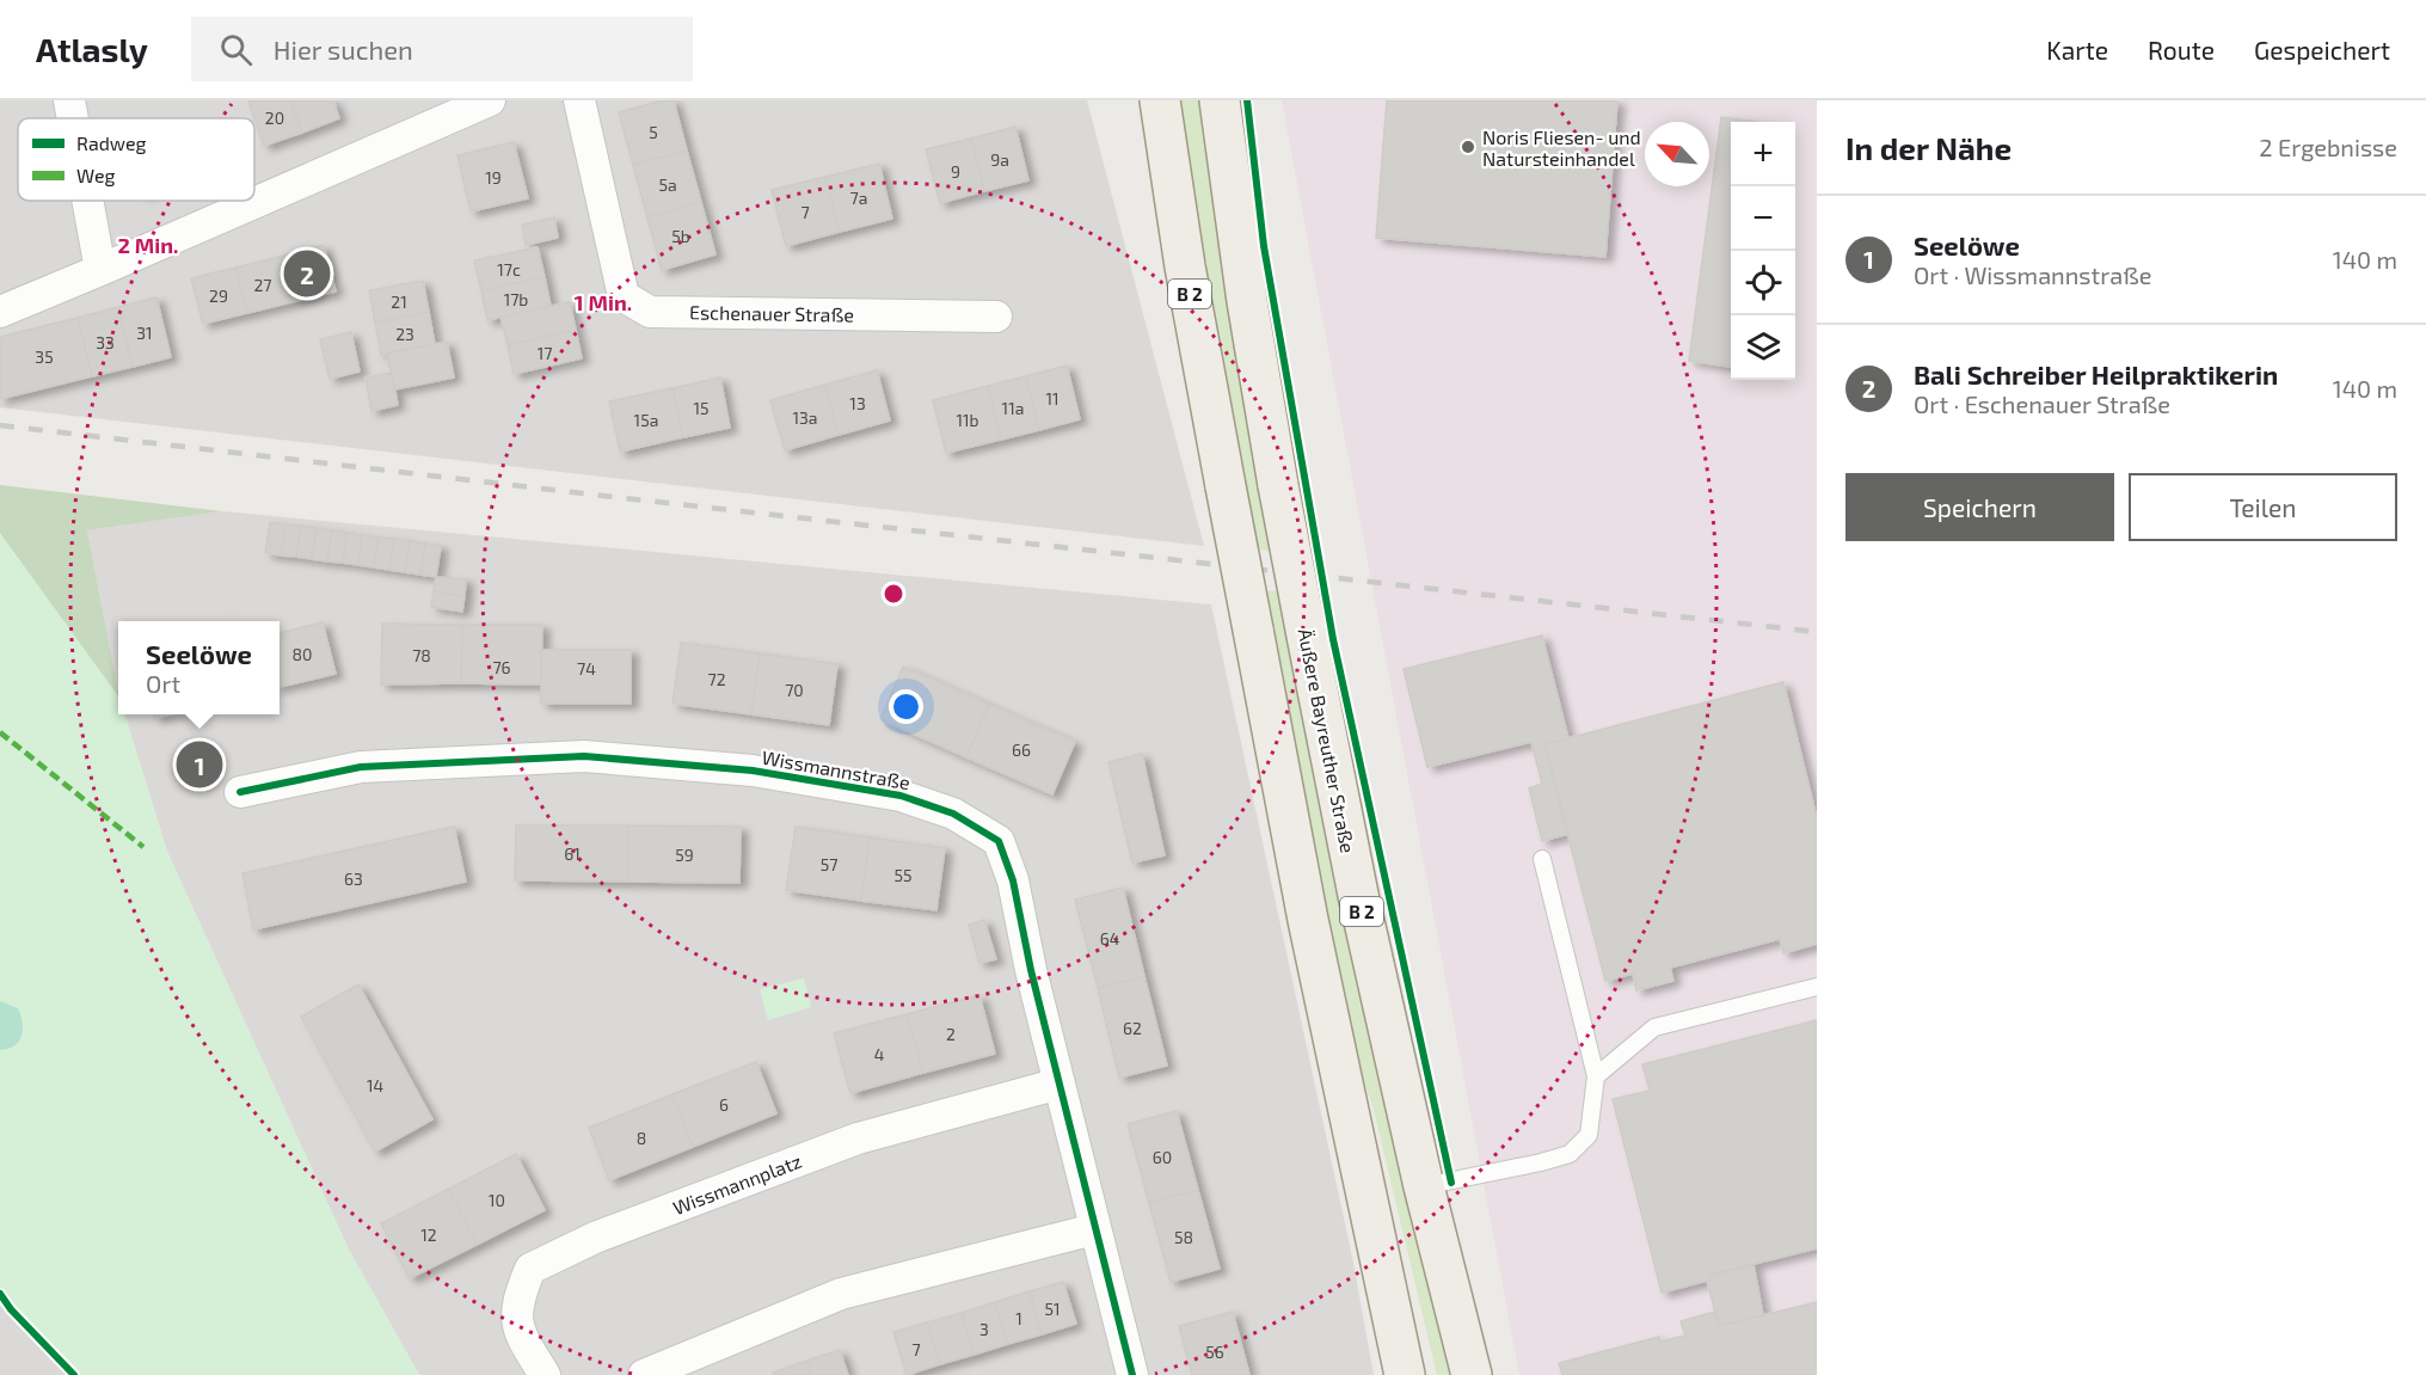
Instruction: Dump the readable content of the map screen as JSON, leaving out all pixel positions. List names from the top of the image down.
{
  "streets": {
    "main road": ["B 2", "Äußere Bayreuther Straße"],
    "street": ["Eschenauer Straße", "Wissmannstraße", "Wissmannplatz"]
  },
  "crossings": [
    ["Wissmannstraße", "Wissmannplatz"]
  ],
  "places": ["Noris Fliesen- und Natursteinhandel"],
  "house_numbers": [
    "20",
    "5",
    "9a",
    "9",
    "19",
    "5a",
    "7a",
    "7",
    "5b",
    "17c",
    "27",
    "29",
    "17b",
    "21",
    "31",
    "23",
    "33",
    "17",
    "35",
    "11",
    "13",
    "15",
    "11a",
    "13a",
    "15a",
    "11b",
    "80",
    "78",
    "76",
    "74",
    "72",
    "70",
    "66",
    "61",
    "59",
    "57",
    "55",
    "63",
    "64",
    "62",
    "2",
    "4",
    "14",
    "6",
    "8",
    "60",
    "10",
    "12",
    "58",
    "51",
    "1",
    "3",
    "7",
    "56"
  ],
  "legend": ["Radweg", "Weg"],
  "north": "top left",
  "page": {
    "header": "Atlasly",
    "search": "Hier suchen",
    "nav": ["Karte", "Route", "Gespeichert"],
    "heading": ["In der Nähe", "2 Ergebnisse"],
    "map_buttons": ["+", "−"],
    "list": [
      {
        "mark": "1",
        "name": "Seelöwe",
        "note": "Ort · Wissmannstraße",
        "value": "140 m"
      },
      {
        "mark": "2",
        "name": "Bali Schreiber Heilpraktikerin",
        "note": "Ort · Eschenauer Straße",
        "value": "140 m"
      }
    ],
    "pins": ["2", "1"],
    "buttons": ["Speichern", "Teilen"],
    "popup": ["Seelöwe", "Ort"]
  },
  "rings": ["2 Min.", "1 Min."]
}
